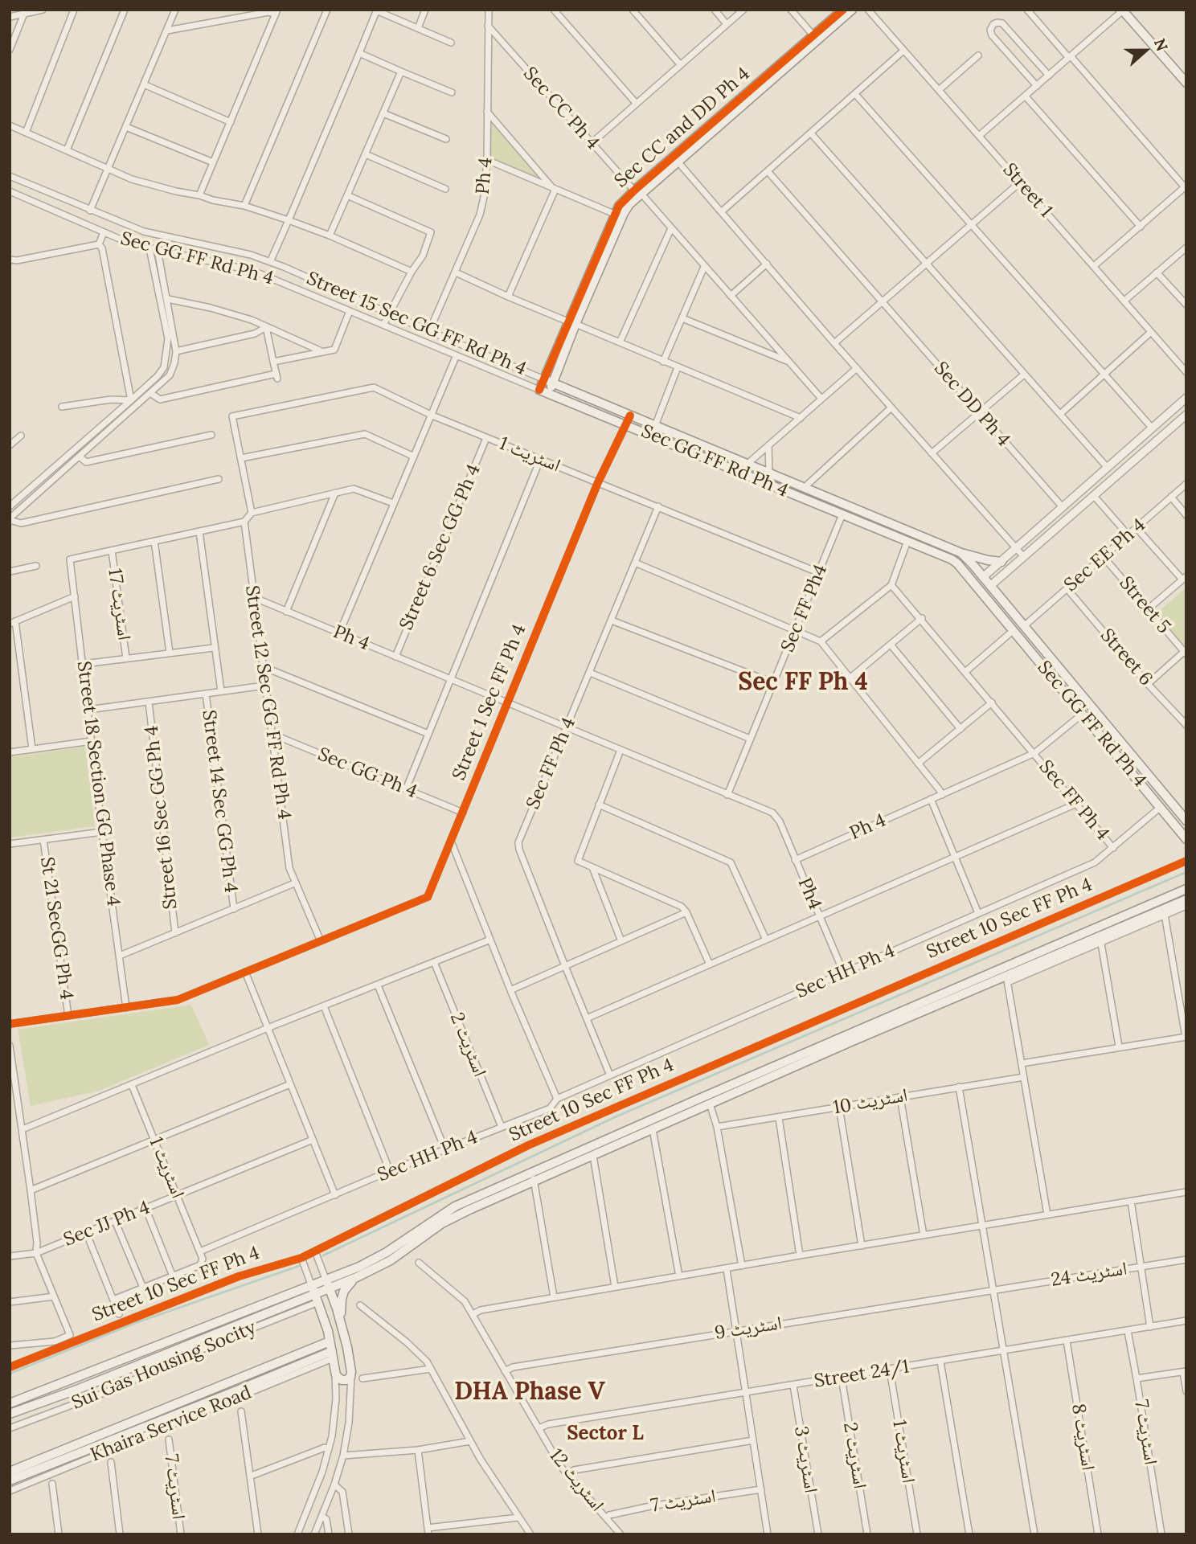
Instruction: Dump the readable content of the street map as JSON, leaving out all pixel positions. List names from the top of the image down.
{
  "streets": {
    "main road": ["Sec CC and DD Ph 4", "Sec GG FF Rd Ph 4", "Street 15 Sec GG FF Rd Ph 4"],
    "street": [
      "Sec CC Ph 4",
      "Ph 4",
      "Street 1",
      "Sec DD Ph 4",
      "اسٹریٹ 1",
      "Street 6 Sec GG Ph 4",
      "Sec EE Ph 4",
      "اسٹریٹ 17",
      "Street 5",
      "Sec FF Ph4",
      "Street 6",
      "Street 12 Sec GG FF Rd Ph 4",
      "Street 1 Sec FF Ph 4",
      "Sec FF Ph 4",
      "Sec GG Ph 4",
      "Street 18 Section GG Phase 4",
      "Street 14 Sec GG Ph 4",
      "Street 16 Sec GG Ph 4",
      "Ph4",
      "Street 10 Sec FF Ph 4",
      "St 21 SecGG Ph 4",
      "Sec HH Ph 4",
      "اسٹریٹ 2",
      "اسٹریٹ 10",
      "Sec JJ Ph 4",
      "اسٹریٹ 24",
      "اسٹریٹ 9",
      "Sui Gas Housing Socity",
      "Street 24/1",
      "Khaira Service Road",
      "اسٹریٹ 7",
      "اسٹریٹ 8",
      "اسٹریٹ 3",
      "اسٹریٹ 12"
    ]
  },
  "crossings": [
    ["Sec CC Ph 4", "Sec CC and DD Ph 4"],
    ["Sec CC Ph 4", "Ph 4"],
    ["Sec CC and DD Ph 4", "Sec GG FF Rd Ph 4"],
    ["Sec CC and DD Ph 4", "Street 15 Sec GG FF Rd Ph 4"],
    ["Ph 4", "Street 15 Sec GG FF Rd Ph 4"],
    ["Ph 4", "Street 6 Sec GG Ph 4"],
    ["Ph 4", "Street 12 Sec GG FF Rd Ph 4"],
    ["Ph 4", "Sec FF Ph 4"],
    ["Ph 4", "Ph4"],
    ["Sec GG FF Rd Ph 4", "Sec FF Ph4"],
    ["Sec GG FF Rd Ph 4", "Street 1 Sec FF Ph 4"],
    ["Sec GG FF Rd Ph 4", "Sec FF Ph 4"],
    ["Sec GG FF Rd Ph 4", "Sec HH Ph 4"],
    ["Street 15 Sec GG FF Rd Ph 4", "Sec EE Ph 4"],
    ["Street 15 Sec GG FF Rd Ph 4", "Street 1 Sec FF Ph 4"],
    ["اسٹریٹ 1", "Street 6 Sec GG Ph 4"],
    ["اسٹریٹ 1", "Sec FF Ph4"],
    ["اسٹریٹ 1", "Street 1 Sec FF Ph 4"],
    ["اسٹریٹ 1", "Sec FF Ph 4"],
    ["اسٹریٹ 1", "Sec HH Ph 4"],
    ["اسٹریٹ 1", "Sec JJ Ph 4"],
    ["اسٹریٹ 1", "Street 24/1"],
    ["Sec EE Ph 4", "Street 5"],
    ["Sec EE Ph 4", "Street 6"],
    ["اسٹریٹ 17", "Street 18 Section GG Phase 4"],
    ["Sec FF Ph4", "Sec FF Ph 4"],
    ["Sec FF Ph4", "Ph4"],
    ["Street 12 Sec GG FF Rd Ph 4", "Sec GG Ph 4"],
    ["Street 1 Sec FF Ph 4", "Sec GG Ph 4"],
    ["Street 1 Sec FF Ph 4", "Street 18 Section GG Phase 4"],
    ["Street 1 Sec FF Ph 4", "St 21 SecGG Ph 4"],
    ["Sec FF Ph 4", "Sec HH Ph 4"],
    ["Ph4", "Sec HH Ph 4"],
    ["Sec HH Ph 4", "اسٹریٹ 2"],
    ["اسٹریٹ 2", "Street 24/1"],
    ["اسٹریٹ 24", "اسٹریٹ 9"],
    ["اسٹریٹ 9", "اسٹریٹ 12"],
    ["Street 24/1", "اسٹریٹ 7"],
    ["Street 24/1", "اسٹریٹ 8"],
    ["Street 24/1", "اسٹریٹ 3"],
    ["Street 24/1", "اسٹریٹ 12"],
    ["اسٹریٹ 7", "اسٹریٹ 12"]
  ],
  "districts": ["Sec FF Ph 4", "DHA Phase V", "Sector L"],
  "north": "right"
}
